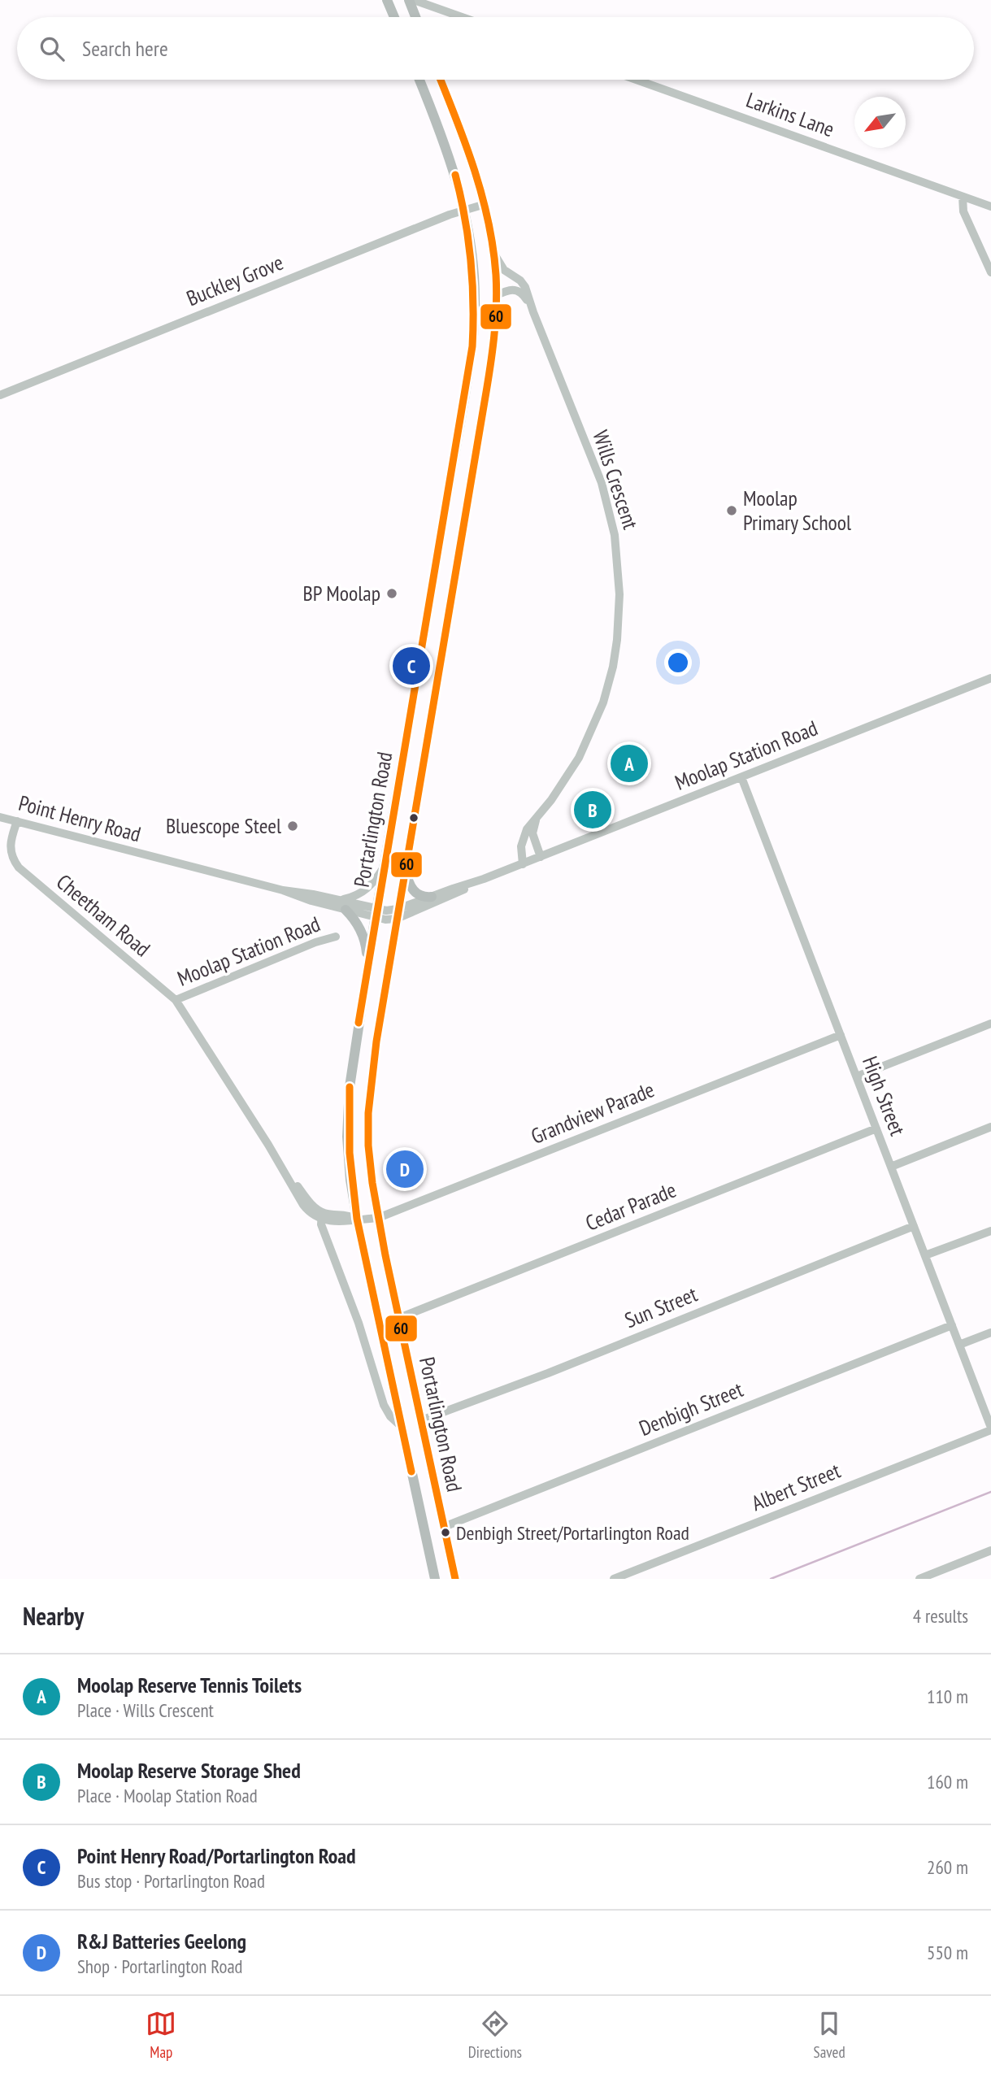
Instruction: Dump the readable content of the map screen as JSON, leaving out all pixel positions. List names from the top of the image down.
{
  "streets": {
    "main road": ["Portarlington Road"],
    "street": [
      "Larkins Lane",
      "Buckley Grove",
      "Wills Crescent",
      "Moolap Station Road",
      "Point Henry Road",
      "Cheetham Road",
      "High Street",
      "Grandview Parade",
      "Cedar Parade",
      "Sun Street",
      "Denbigh Street",
      "Albert Street"
    ]
  },
  "crossings": [
    ["Buckley Grove", "Portarlington Road"],
    ["Wills Crescent", "Moolap Station Road"],
    ["Wills Crescent", "Portarlington Road"],
    ["Moolap Station Road", "Point Henry Road"],
    ["Moolap Station Road", "Portarlington Road"],
    ["Moolap Station Road", "Cheetham Road"],
    ["Moolap Station Road", "High Street"],
    ["Point Henry Road", "Portarlington Road"],
    ["Point Henry Road", "Cheetham Road"],
    ["Portarlington Road", "Grandview Parade"],
    ["Portarlington Road", "Cedar Parade"],
    ["Portarlington Road", "Sun Street"],
    ["Portarlington Road", "Denbigh Street"],
    ["High Street", "Grandview Parade"],
    ["High Street", "Cedar Parade"],
    ["High Street", "Sun Street"],
    ["High Street", "Denbigh Street"],
    ["High Street", "Albert Street"]
  ],
  "places": [
    "Moolap Primary School",
    "BP Moolap",
    "Bluescope Steel",
    "Denbigh Street/Portarlington Road"
  ],
  "lines": ["transit line 60"],
  "north": "bottom left",
  "page": {
    "search": "Search here",
    "pins": [
      "C",
      "A",
      "B",
      "D"
    ],
    "heading": ["Nearby", "4 results"],
    "list": [
      {
        "mark": "A",
        "name": "Moolap Reserve Tennis Toilets",
        "note": "Place · Wills Crescent",
        "value": "110 m"
      },
      {
        "mark": "B",
        "name": "Moolap Reserve Storage Shed",
        "note": "Place · Moolap Station Road",
        "value": "160 m"
      },
      {
        "mark": "C",
        "name": "Point Henry Road/Portarlington Road",
        "note": "Bus stop · Portarlington Road",
        "value": "260 m"
      },
      {
        "mark": "D",
        "name": "R&J Batteries Geelong",
        "note": "Shop · Portarlington Road",
        "value": "550 m"
      }
    ],
    "nav": ["Map", "Directions", "Saved"]
  }
}
